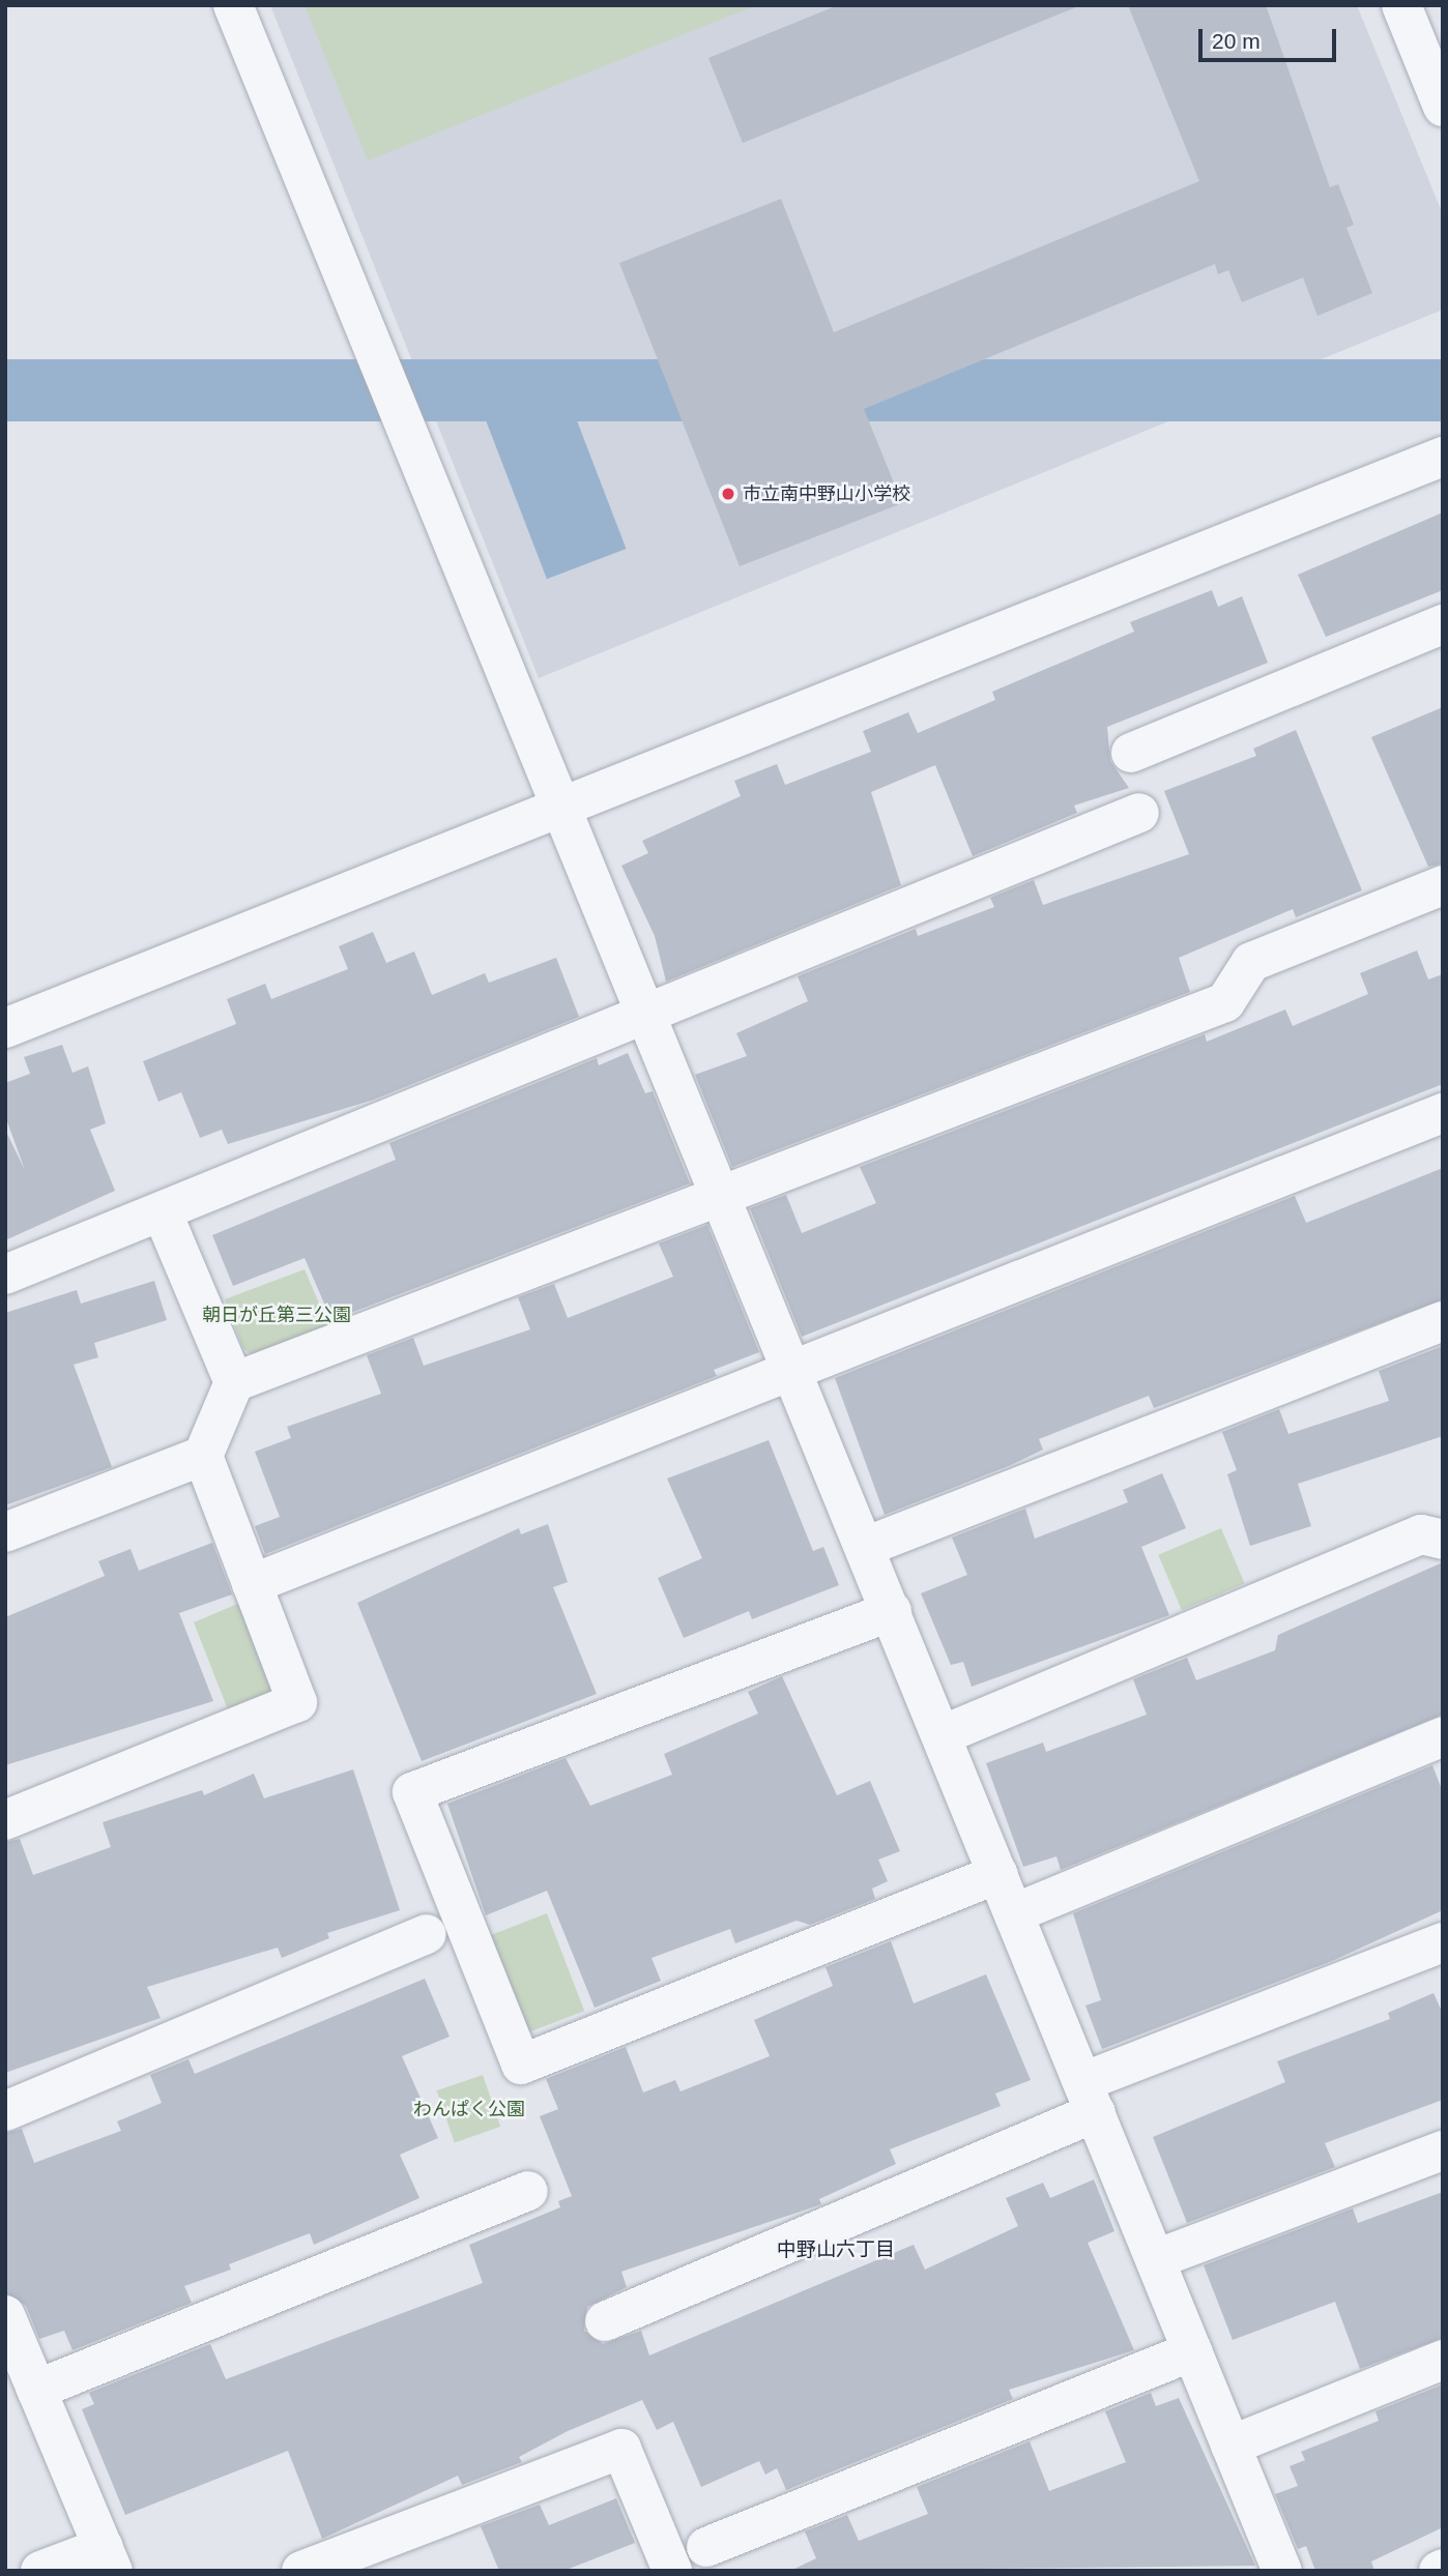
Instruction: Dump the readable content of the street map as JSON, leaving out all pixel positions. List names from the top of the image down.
{
  "districts": ["中野山六丁目"],
  "parks": ["朝日が丘第三公園", "わんぱく公園"],
  "places": ["市立南中野山小学校"],
  "scale_bar": "20 m"
}
